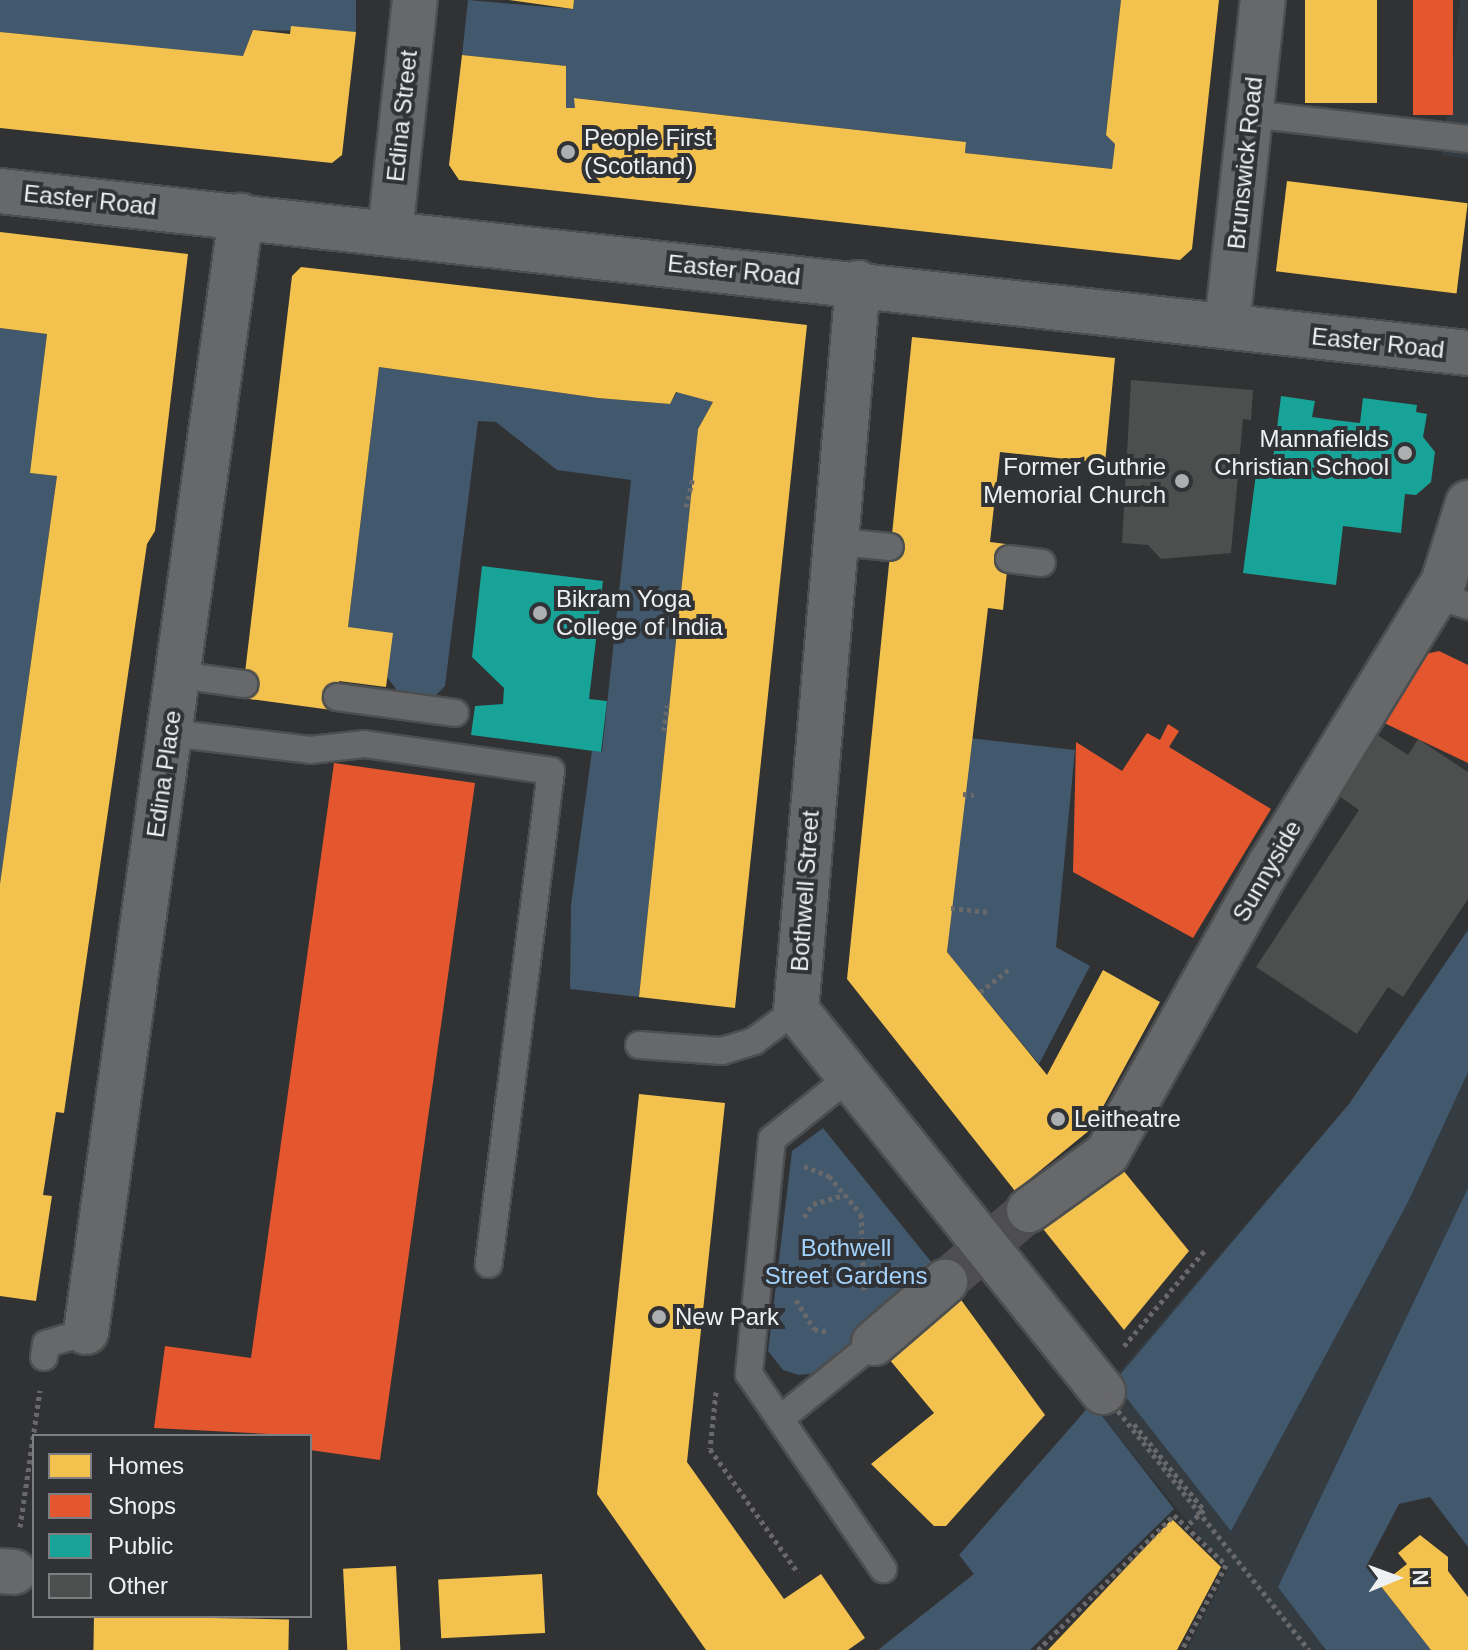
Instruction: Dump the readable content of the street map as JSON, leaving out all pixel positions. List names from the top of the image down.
{
  "streets": {
    "street": [
      "Edina Street",
      "Brunswick Road",
      "Easter Road",
      "Edina Place",
      "Sunnyside",
      "Bothwell Street"
    ]
  },
  "crossings": [
    ["Edina Street", "Easter Road"],
    ["Brunswick Road", "Easter Road"],
    ["Easter Road", "Edina Place"],
    ["Easter Road", "Bothwell Street"]
  ],
  "parks": ["Bothwell Street Gardens"],
  "places": [
    "People First (Scotland)",
    "Mannafields Christian School",
    "Former Guthrie Memorial Church",
    "Bikram Yoga College of India",
    "Leitheatre",
    "New Park"
  ],
  "legend": [
    "Homes",
    "Shops",
    "Public",
    "Other"
  ],
  "north": "right"
}
